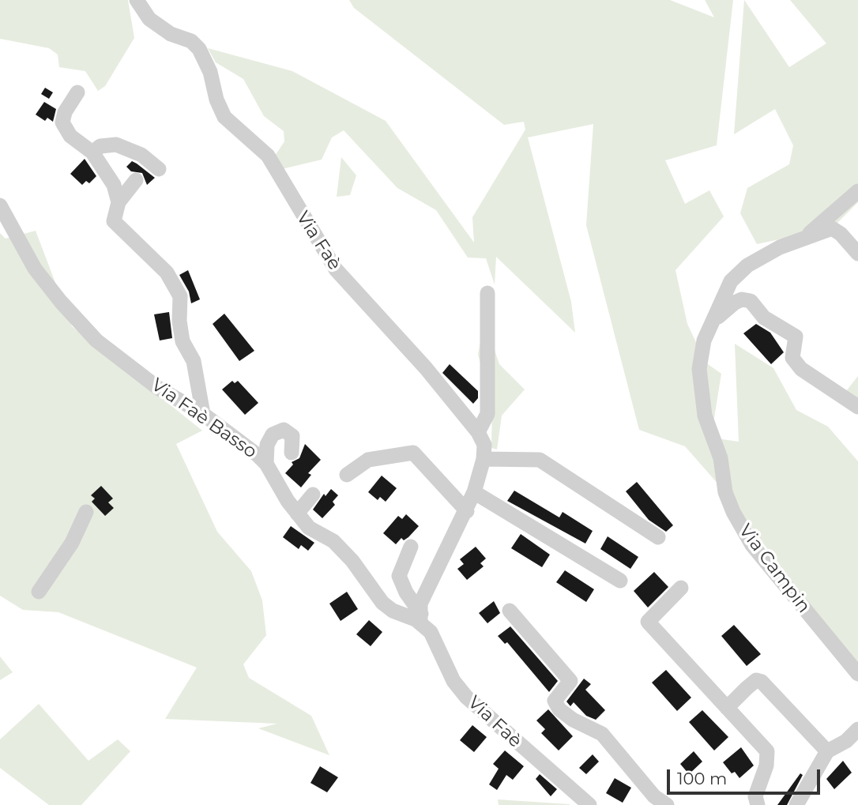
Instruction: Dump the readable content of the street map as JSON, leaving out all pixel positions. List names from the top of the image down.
{
  "streets": {
    "street": ["Via Faè", "Via Faè Basso", "Via Campin"]
  },
  "crossings": [
    ["Via Faè", "Via Faè Basso"]
  ],
  "scale_bar": "100 m"
}
